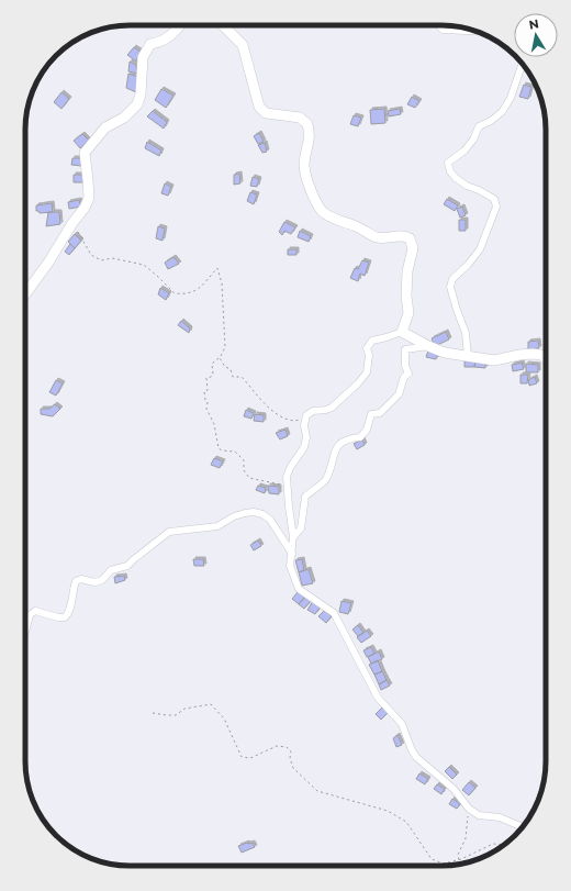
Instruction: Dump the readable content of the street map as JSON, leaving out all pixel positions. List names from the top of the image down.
{
  "north": "top"
}
